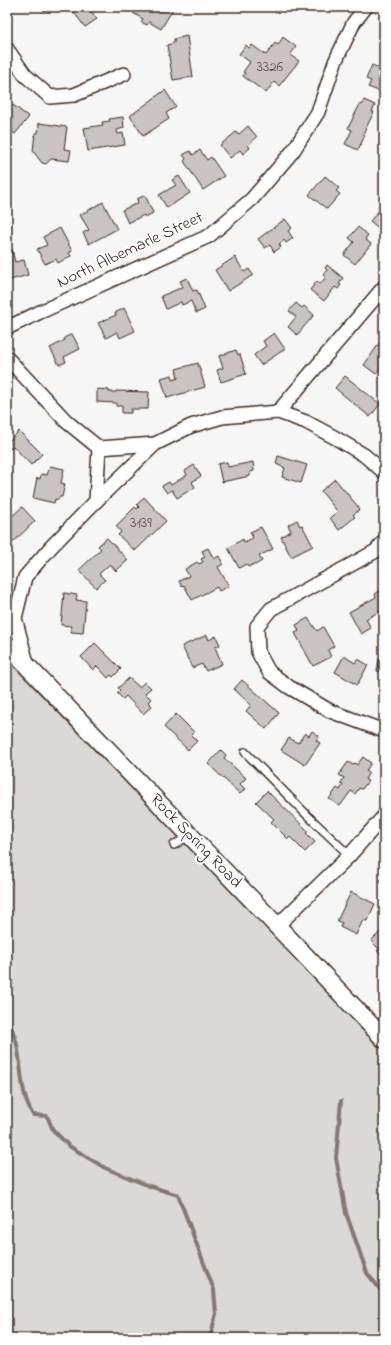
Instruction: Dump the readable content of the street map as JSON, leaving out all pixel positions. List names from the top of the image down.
{
  "streets": {
    "street": ["North Albemarle Street", "Rock Spring Road"]
  },
  "house_numbers": ["3326", "3139"]
}
